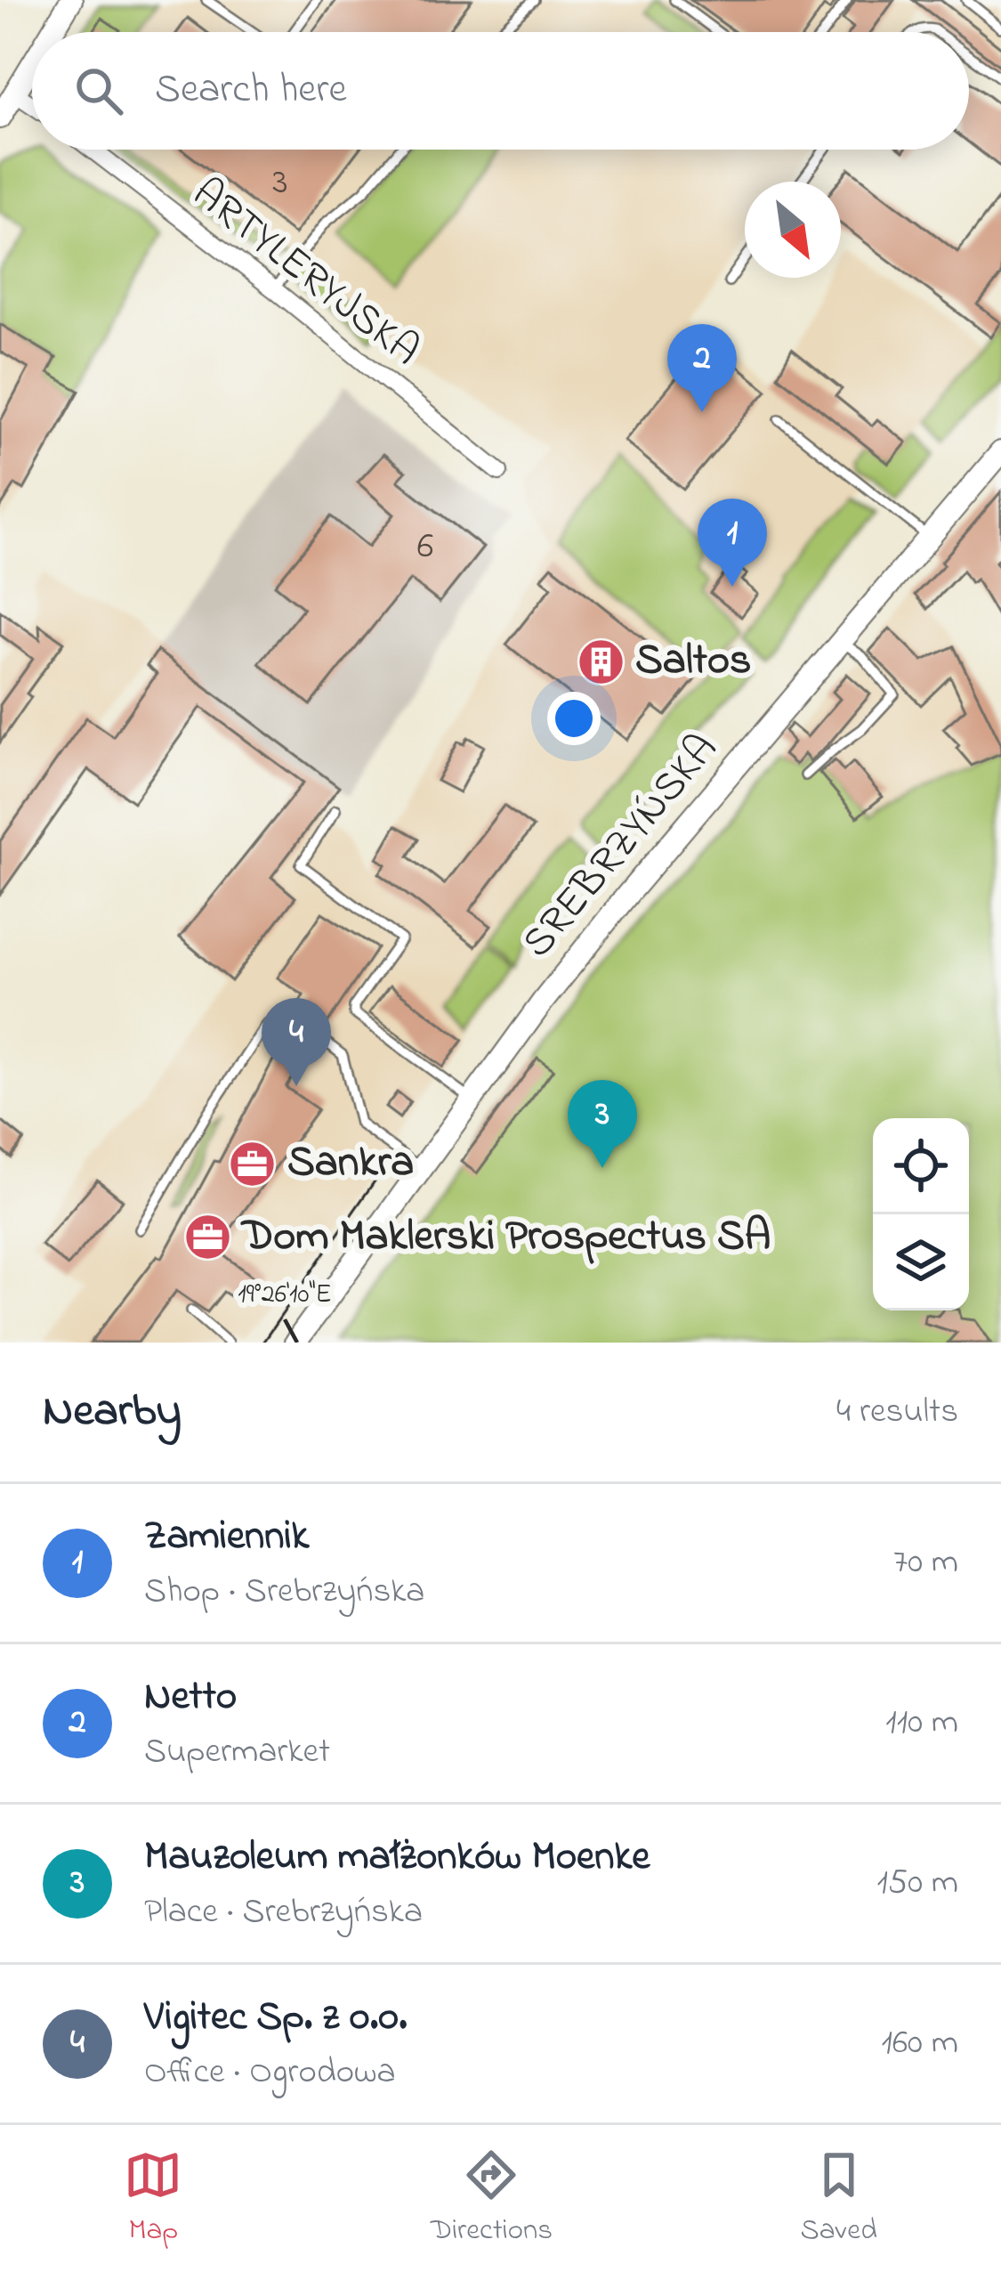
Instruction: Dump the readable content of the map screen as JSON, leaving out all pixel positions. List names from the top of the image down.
{
  "streets": {
    "main road": ["SREBRZYŃSKA"],
    "street": ["ARTYLERYJSKA"]
  },
  "places": {
    "building": ["Saltos"],
    "office": ["Sankra", "Dom Maklerski Prospectus SA"]
  },
  "house_numbers": ["3", "6"],
  "north": "bottom right",
  "page": {
    "search": "Search here",
    "pins": [
      "2",
      "1",
      "4",
      "3"
    ],
    "heading": ["Nearby", "4 results"],
    "list": [
      {
        "mark": "1",
        "name": "Zamiennik",
        "note": "Shop · Srebrzyńska",
        "value": "70 m"
      },
      {
        "mark": "2",
        "name": "Netto",
        "note": "Supermarket",
        "value": "110 m"
      },
      {
        "mark": "3",
        "name": "Mauzoleum małżonków Moenke",
        "note": "Place · Srebrzyńska",
        "value": "150 m"
      },
      {
        "mark": "4",
        "name": "Vigitec Sp. z o.o.",
        "note": "Office · Ogrodowa",
        "value": "160 m"
      }
    ],
    "nav": ["Map", "Directions", "Saved"]
  },
  "coordinates": ["19°26'10\"E"]
}
